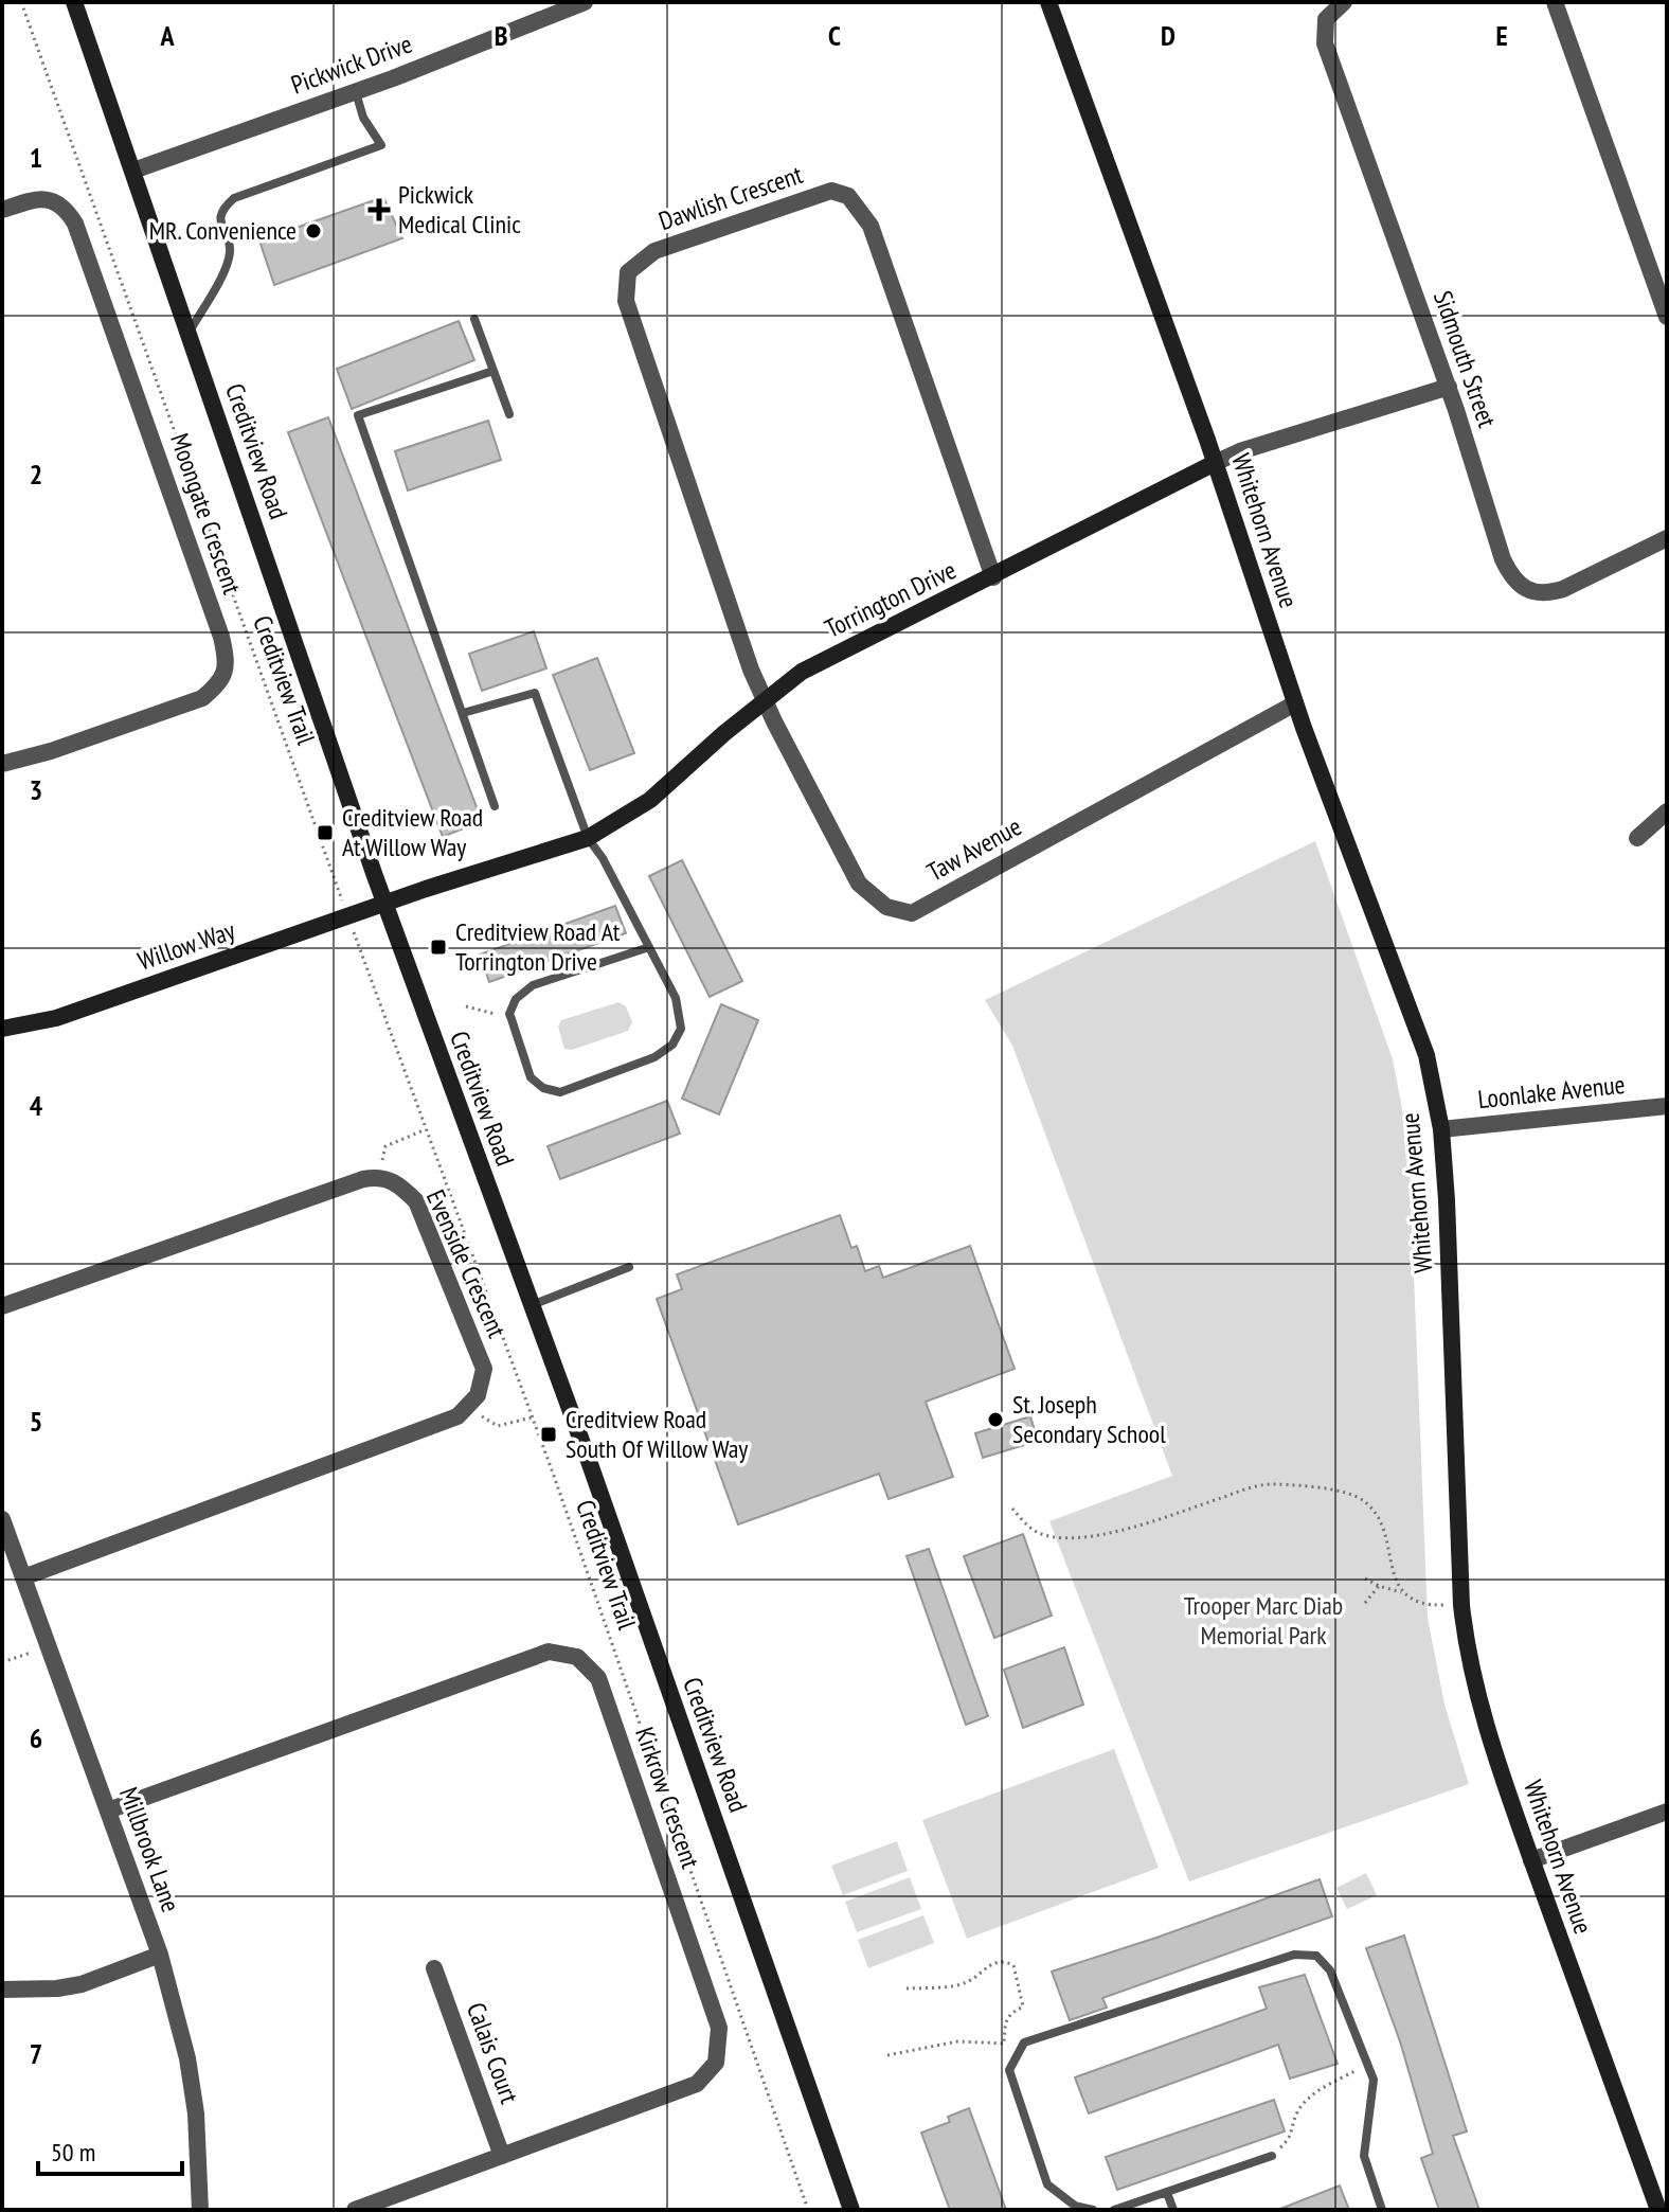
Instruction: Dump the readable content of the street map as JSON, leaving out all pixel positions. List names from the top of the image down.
{
  "streets": {
    "street": [
      "Pickwick Drive",
      "Dawlish Crescent",
      "Sidmouth Street",
      "Creditview Road",
      "Moongate Crescent",
      "Whitehorn Avenue",
      "Torrington Drive",
      "Taw Avenue",
      "Willow Way",
      "Loonlake Avenue",
      "Evenside Crescent",
      "Kirkrow Crescent",
      "Millbrook Lane",
      "Calais Court"
    ],
    "path": ["Creditview Trail"]
  },
  "crossings": [
    ["Pickwick Drive", "Creditview Road"],
    ["Dawlish Crescent", "Torrington Drive"],
    ["Dawlish Crescent", "Taw Avenue"],
    ["Sidmouth Street", "Torrington Drive"],
    ["Creditview Road", "Torrington Drive"],
    ["Creditview Road", "Willow Way"],
    ["Whitehorn Avenue", "Torrington Drive"],
    ["Whitehorn Avenue", "Taw Avenue"],
    ["Whitehorn Avenue", "Loonlake Avenue"],
    ["Torrington Drive", "Taw Avenue"],
    ["Torrington Drive", "Willow Way"],
    ["Kirkrow Crescent", "Millbrook Lane"],
    ["Kirkrow Crescent", "Calais Court"]
  ],
  "parks": ["Trooper Marc Diab Memorial Park"],
  "places": {
    "health": ["Pickwick Medical Clinic"],
    "other": ["MR. Convenience", "St. Joseph Secondary School"],
    "transit": ["Creditview Road At Willow Way", "Creditview Road At Torrington Drive", "Creditview Road South Of Willow Way"]
  },
  "scale_bar": "50 m",
  "grid": {
    "columns": [
      "A",
      "B",
      "C",
      "D",
      "E"
    ],
    "rows": [
      "1",
      "2",
      "3",
      "4",
      "5",
      "6",
      "7"
    ]
  }
}
